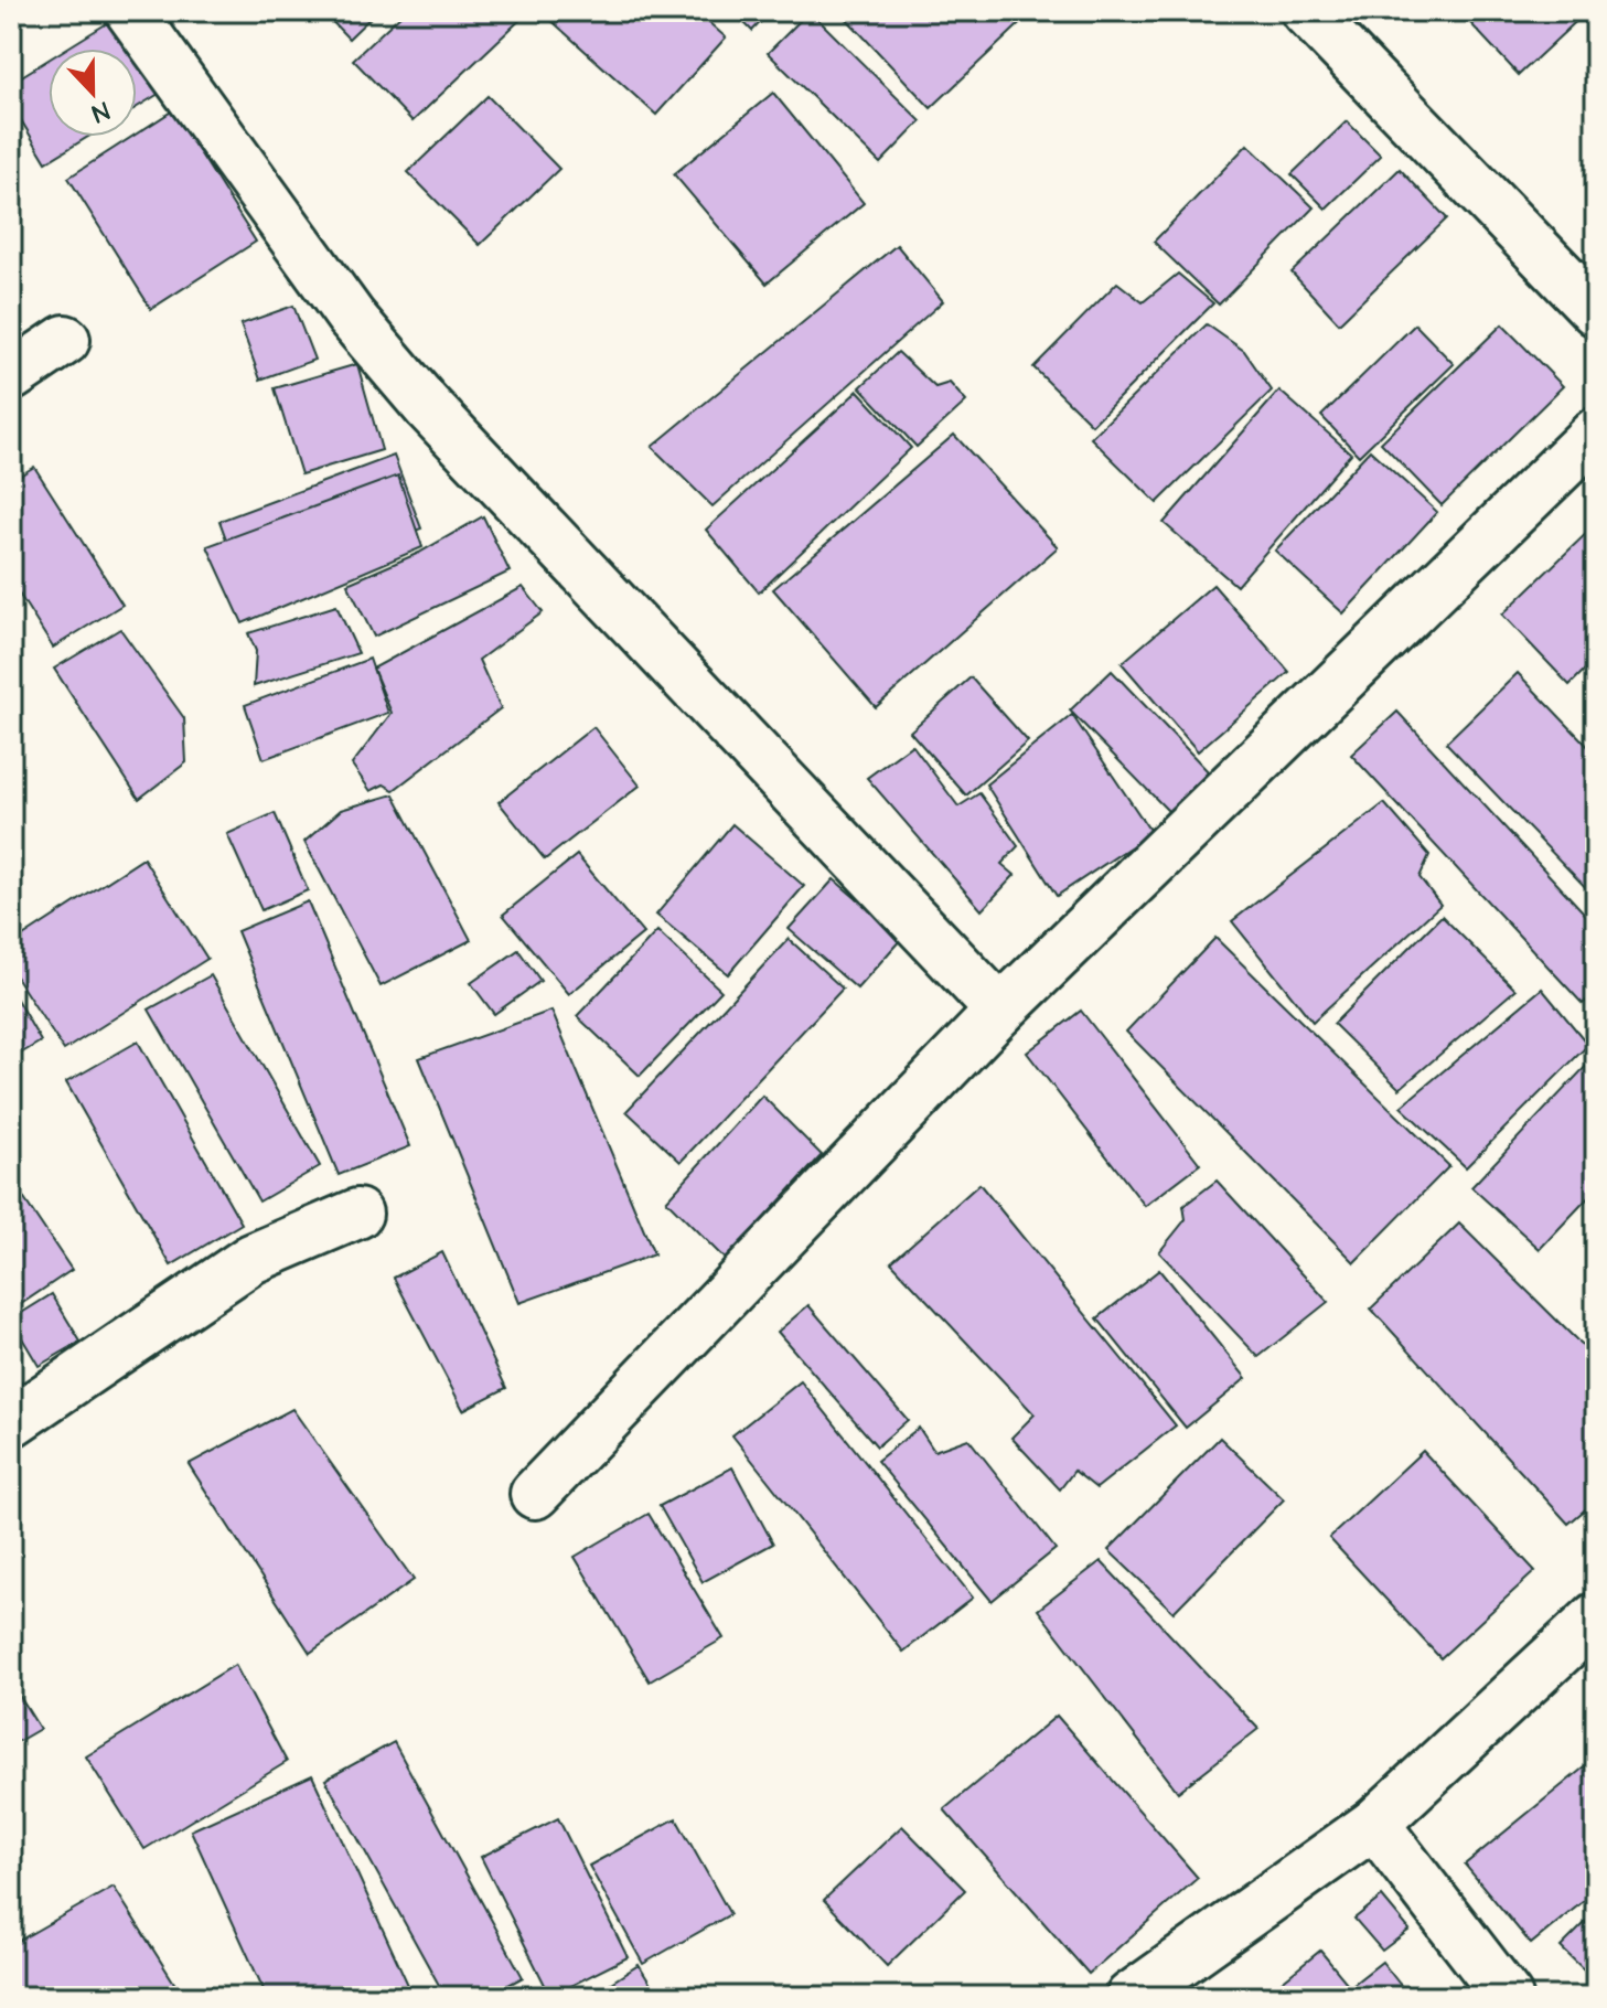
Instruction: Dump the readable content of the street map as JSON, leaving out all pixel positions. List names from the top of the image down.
{
  "north": "bottom"
}
